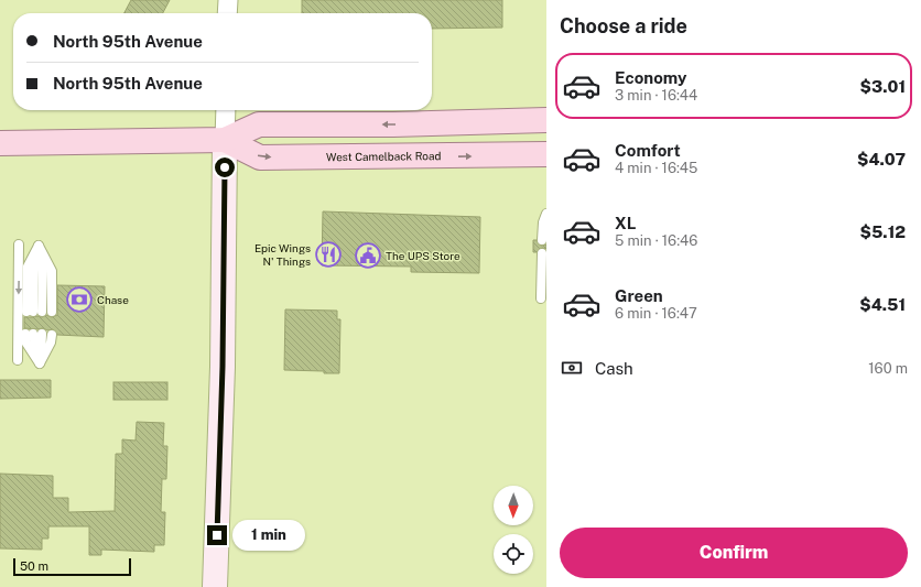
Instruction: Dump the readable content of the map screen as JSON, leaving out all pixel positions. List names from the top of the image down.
{
  "streets": {
    "main road": ["West Camelback Road"]
  },
  "places": {
    "restaurant": ["Epic Wings N' Things"],
    "public building": ["The UPS Store"],
    "bank": ["Chase"]
  },
  "scale_bar": "50 m",
  "north": "bottom",
  "page": {
    "heading": "Choose a ride",
    "banner": ["North 95th Avenue", "North 95th Avenue"],
    "list": [
      {
        "name": "Economy",
        "note": "3 min · 16:44",
        "value": "$3.01"
      },
      {
        "name": "Comfort",
        "note": "4 min · 16:45",
        "value": "$4.07"
      },
      {
        "name": "XL",
        "note": "5 min · 16:46",
        "value": "$5.12"
      },
      {
        "name": "Green",
        "note": "6 min · 16:47",
        "value": "$4.51"
      }
    ],
    "pay": ["Cash", "160 m"],
    "buttons": "Confirm",
    "bubble": "1 min",
    "scale": "50 m"
  }
}
